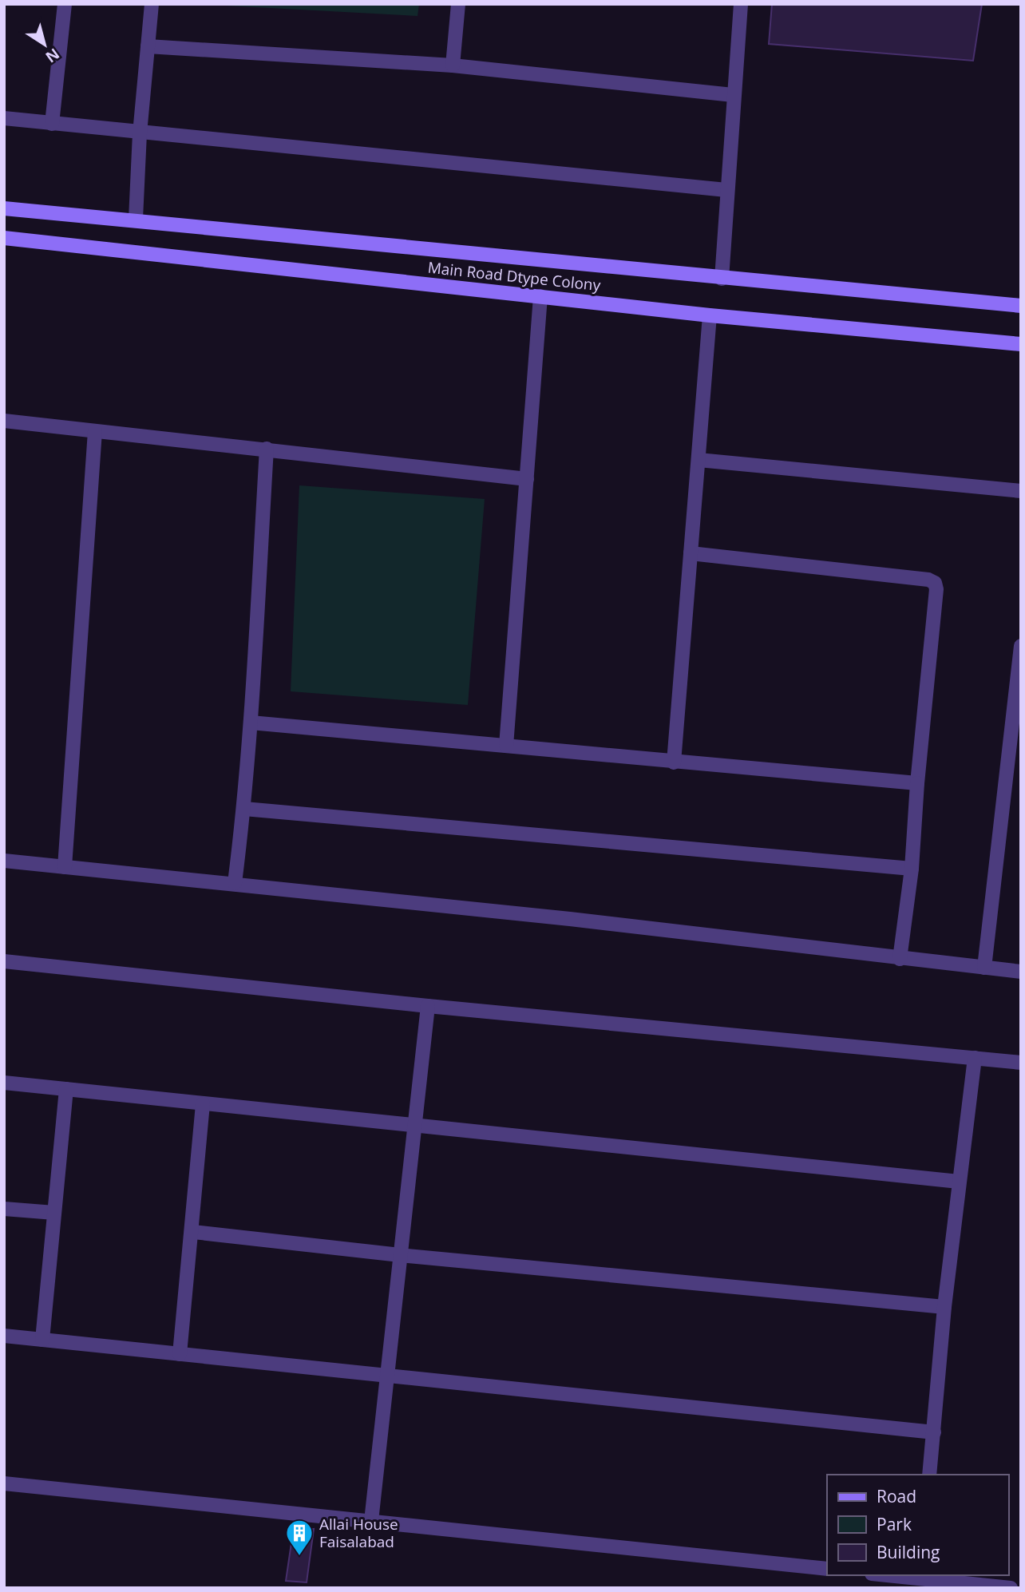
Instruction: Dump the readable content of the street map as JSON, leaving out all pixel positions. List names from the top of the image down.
{
  "streets": {
    "main road": ["Main Road Dtype Colony"]
  },
  "places": {
    "building": ["Allai House Faisalabad"]
  },
  "legend": ["Road", "Park", "Building"],
  "north": "bottom right"
}
